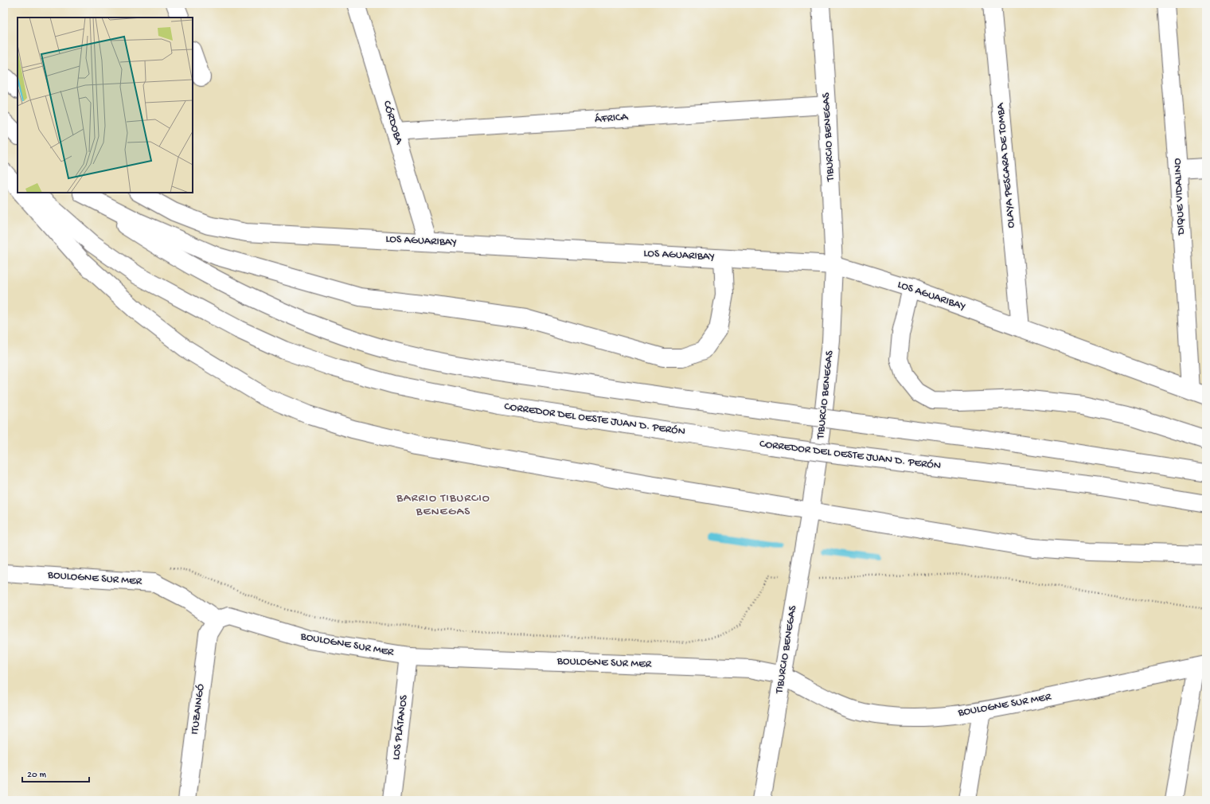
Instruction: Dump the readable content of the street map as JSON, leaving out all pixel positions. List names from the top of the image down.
{
  "streets": {
    "main road": [
      "ÁFRICA",
      "CÓRDOBA",
      "TIBURCIO BENEGAS",
      "OLAYA PESCARA DE TOMBA",
      "DIQUE VIDALINO",
      "LOS AGUARIBAY",
      "CORREDOR DEL OESTE JUAN D. PERÓN",
      "BOULOGNE SUR MER",
      "ITUZAINGÓ",
      "LOS PLÁTANOS"
    ]
  },
  "crossings": [
    ["ÁFRICA", "CÓRDOBA"],
    ["ÁFRICA", "TIBURCIO BENEGAS"],
    ["CÓRDOBA", "LOS AGUARIBAY"],
    ["TIBURCIO BENEGAS", "LOS AGUARIBAY"],
    ["TIBURCIO BENEGAS", "BOULOGNE SUR MER"],
    ["OLAYA PESCARA DE TOMBA", "LOS AGUARIBAY"],
    ["DIQUE VIDALINO", "LOS AGUARIBAY"],
    ["BOULOGNE SUR MER", "ITUZAINGÓ"],
    ["BOULOGNE SUR MER", "LOS PLÁTANOS"]
  ],
  "districts": ["BARRIO TIBURCIO BENEGAS"],
  "scale_bar": "20 m"
}
